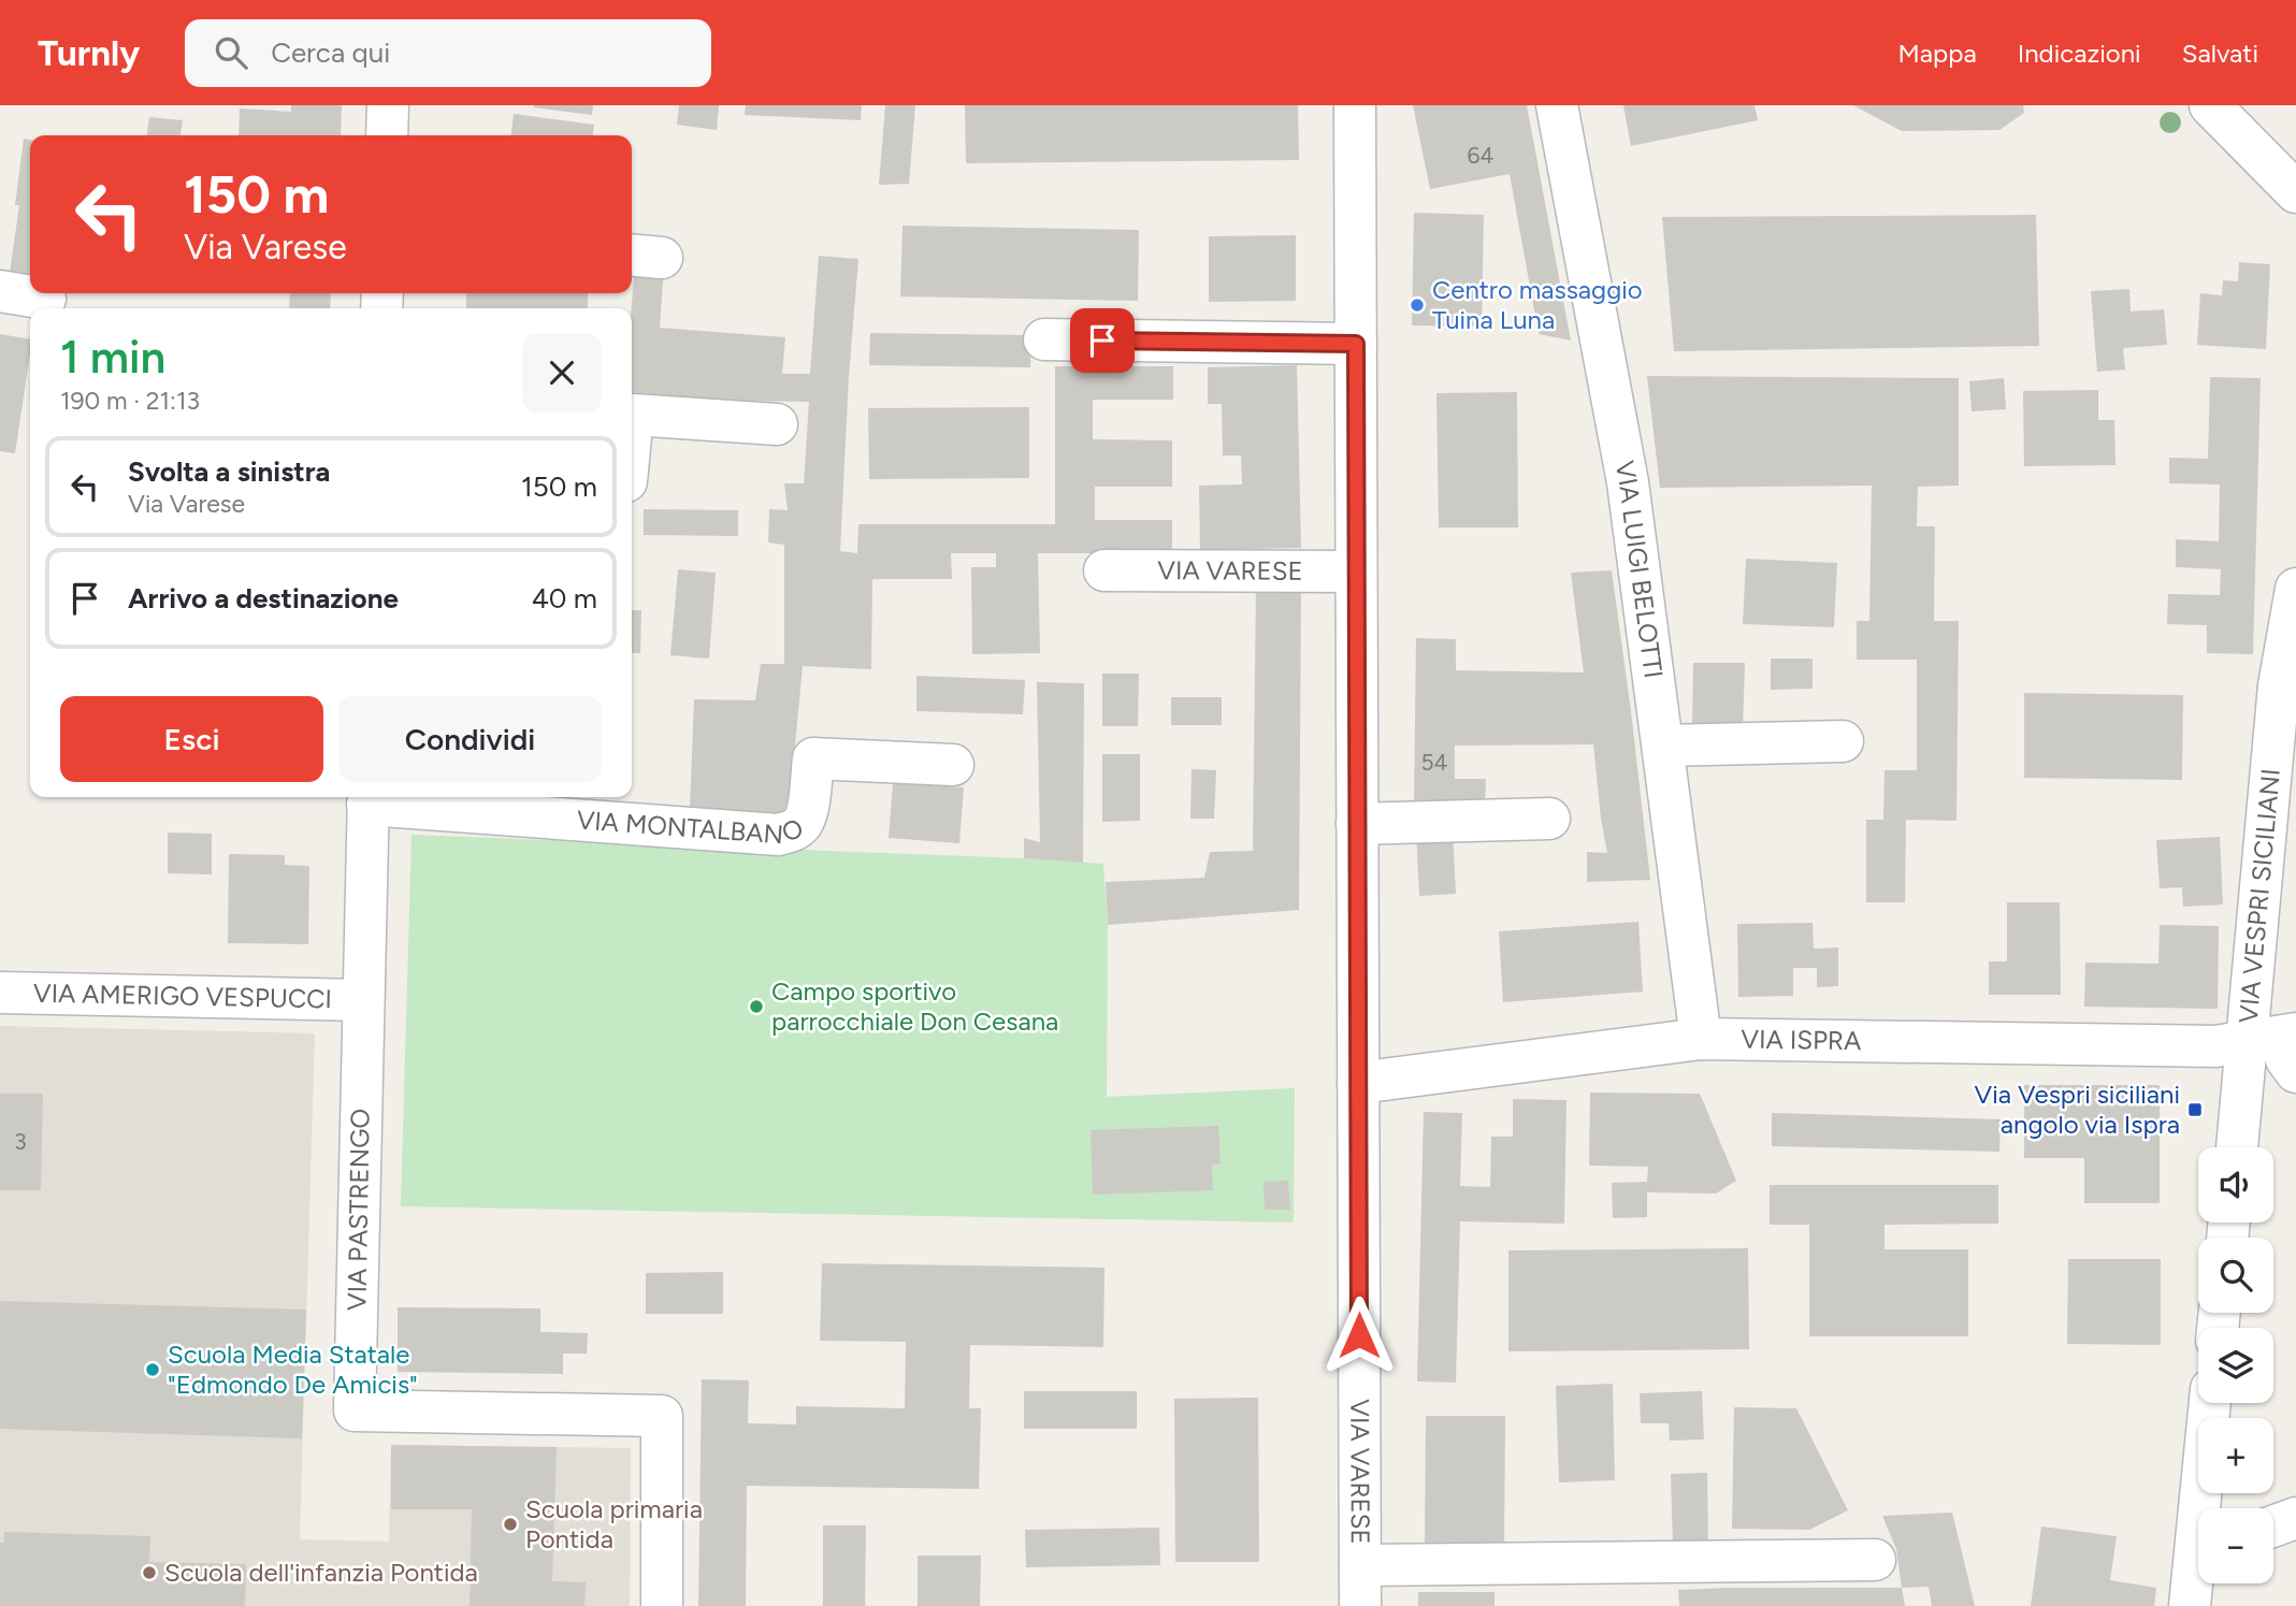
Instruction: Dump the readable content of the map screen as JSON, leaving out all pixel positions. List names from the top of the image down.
{
  "streets": {
    "street": [
      "VIA VARESE",
      "VIA LUIGI BELOTTI",
      "VIA MONTALBANO",
      "VIA VESPRI SICILIANI",
      "VIA AMERIGO VESPUCCI",
      "VIA ISPRA",
      "VIA PASTRENGO"
    ]
  },
  "crossings": [
    ["VIA VARESE", "VIA ISPRA"],
    ["VIA LUIGI BELOTTI", "VIA ISPRA"],
    ["VIA MONTALBANO", "VIA PASTRENGO"],
    ["VIA VESPRI SICILIANI", "VIA ISPRA"],
    ["VIA AMERIGO VESPUCCI", "VIA PASTRENGO"]
  ],
  "places": {
    "other": [
      "Centro massaggio Tuina Luna",
      "Campo sportivo parrocchiale Don Cesana",
      "Scuola Media Statale \"Edmondo De Amicis\"",
      "Scuola primaria Pontida",
      "Scuola dell'infanzia Pontida"
    ],
    "transit": ["Via Vespri siciliani angolo via Ispra"]
  },
  "house_numbers": ["64", "54", "3"],
  "page": {
    "header": "Turnly",
    "search": "Cerca qui",
    "nav": ["Mappa", "Indicazioni", "Salvati"],
    "turn": ["150 m", "Via Varese"],
    "heading": ["1 min", "190 m · 21:13"],
    "list": [
      {
        "name": "Svolta a sinistra",
        "note": "Via Varese",
        "value": "150 m"
      },
      {
        "name": "Arrivo a destinazione",
        "value": "40 m"
      }
    ],
    "buttons": ["Esci", "Condividi"],
    "map_buttons": ["+", "−"]
  }
}
